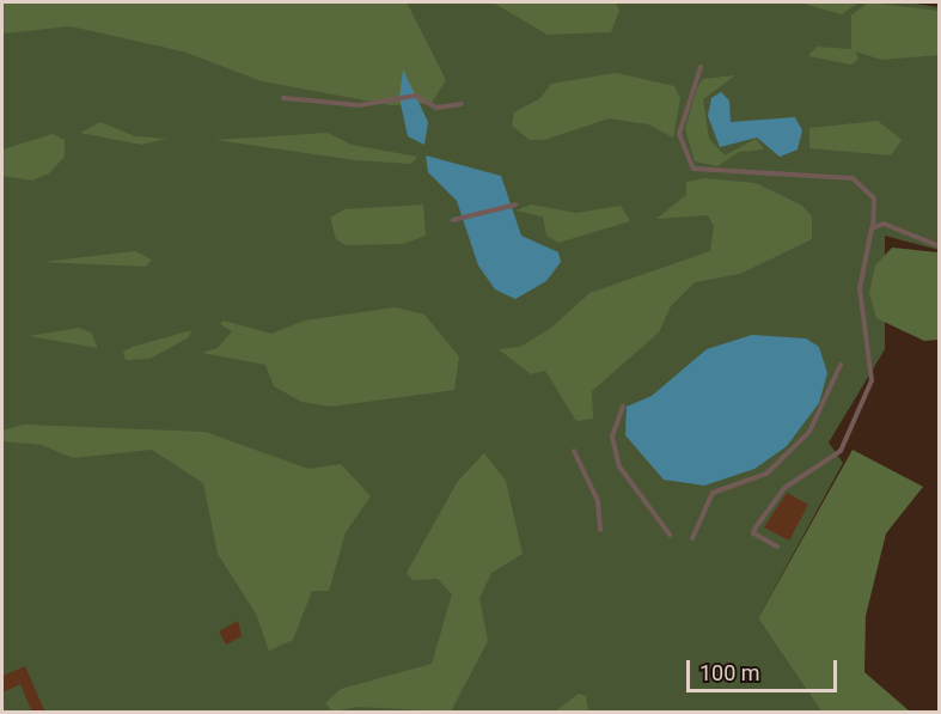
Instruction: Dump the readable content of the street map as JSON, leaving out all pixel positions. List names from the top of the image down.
{
  "scale_bar": "100 m"
}
